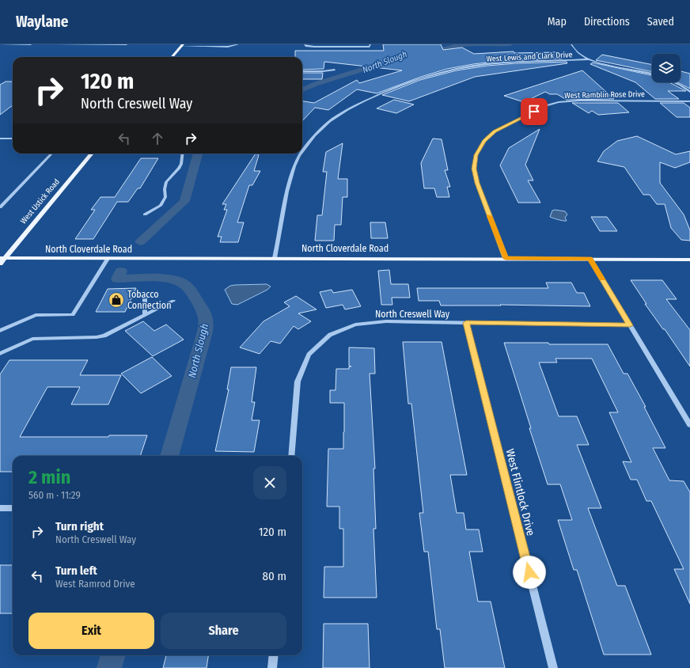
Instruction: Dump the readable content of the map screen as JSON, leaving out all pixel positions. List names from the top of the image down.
{
  "streets": {
    "main road": ["West Ustick Road", "North Cloverdale Road"],
    "street": [
      "West Lewis and Clark Drive",
      "West Ramblin Rose Drive",
      "North Creswell Way",
      "West Flintlock Drive"
    ]
  },
  "crossings": [
    ["West Lewis and Clark Drive", "North Cloverdale Road"],
    ["West Ramblin Rose Drive", "North Cloverdale Road"],
    ["West Ustick Road", "North Cloverdale Road"],
    ["North Creswell Way", "West Flintlock Drive"]
  ],
  "water": ["North Slough"],
  "places": {
    "shop": ["Tobacco Connection"]
  },
  "page": {
    "header": "Waylane",
    "nav": ["Map", "Directions", "Saved"],
    "turn": ["120 m", "North Creswell Way"],
    "heading": ["2 min", "560 m · 11:29"],
    "list": [
      {
        "name": "Turn right",
        "note": "North Creswell Way",
        "value": "120 m"
      },
      {
        "name": "Turn left",
        "note": "West Ramrod Drive",
        "value": "80 m"
      }
    ],
    "buttons": ["Exit", "Share"]
  }
}
